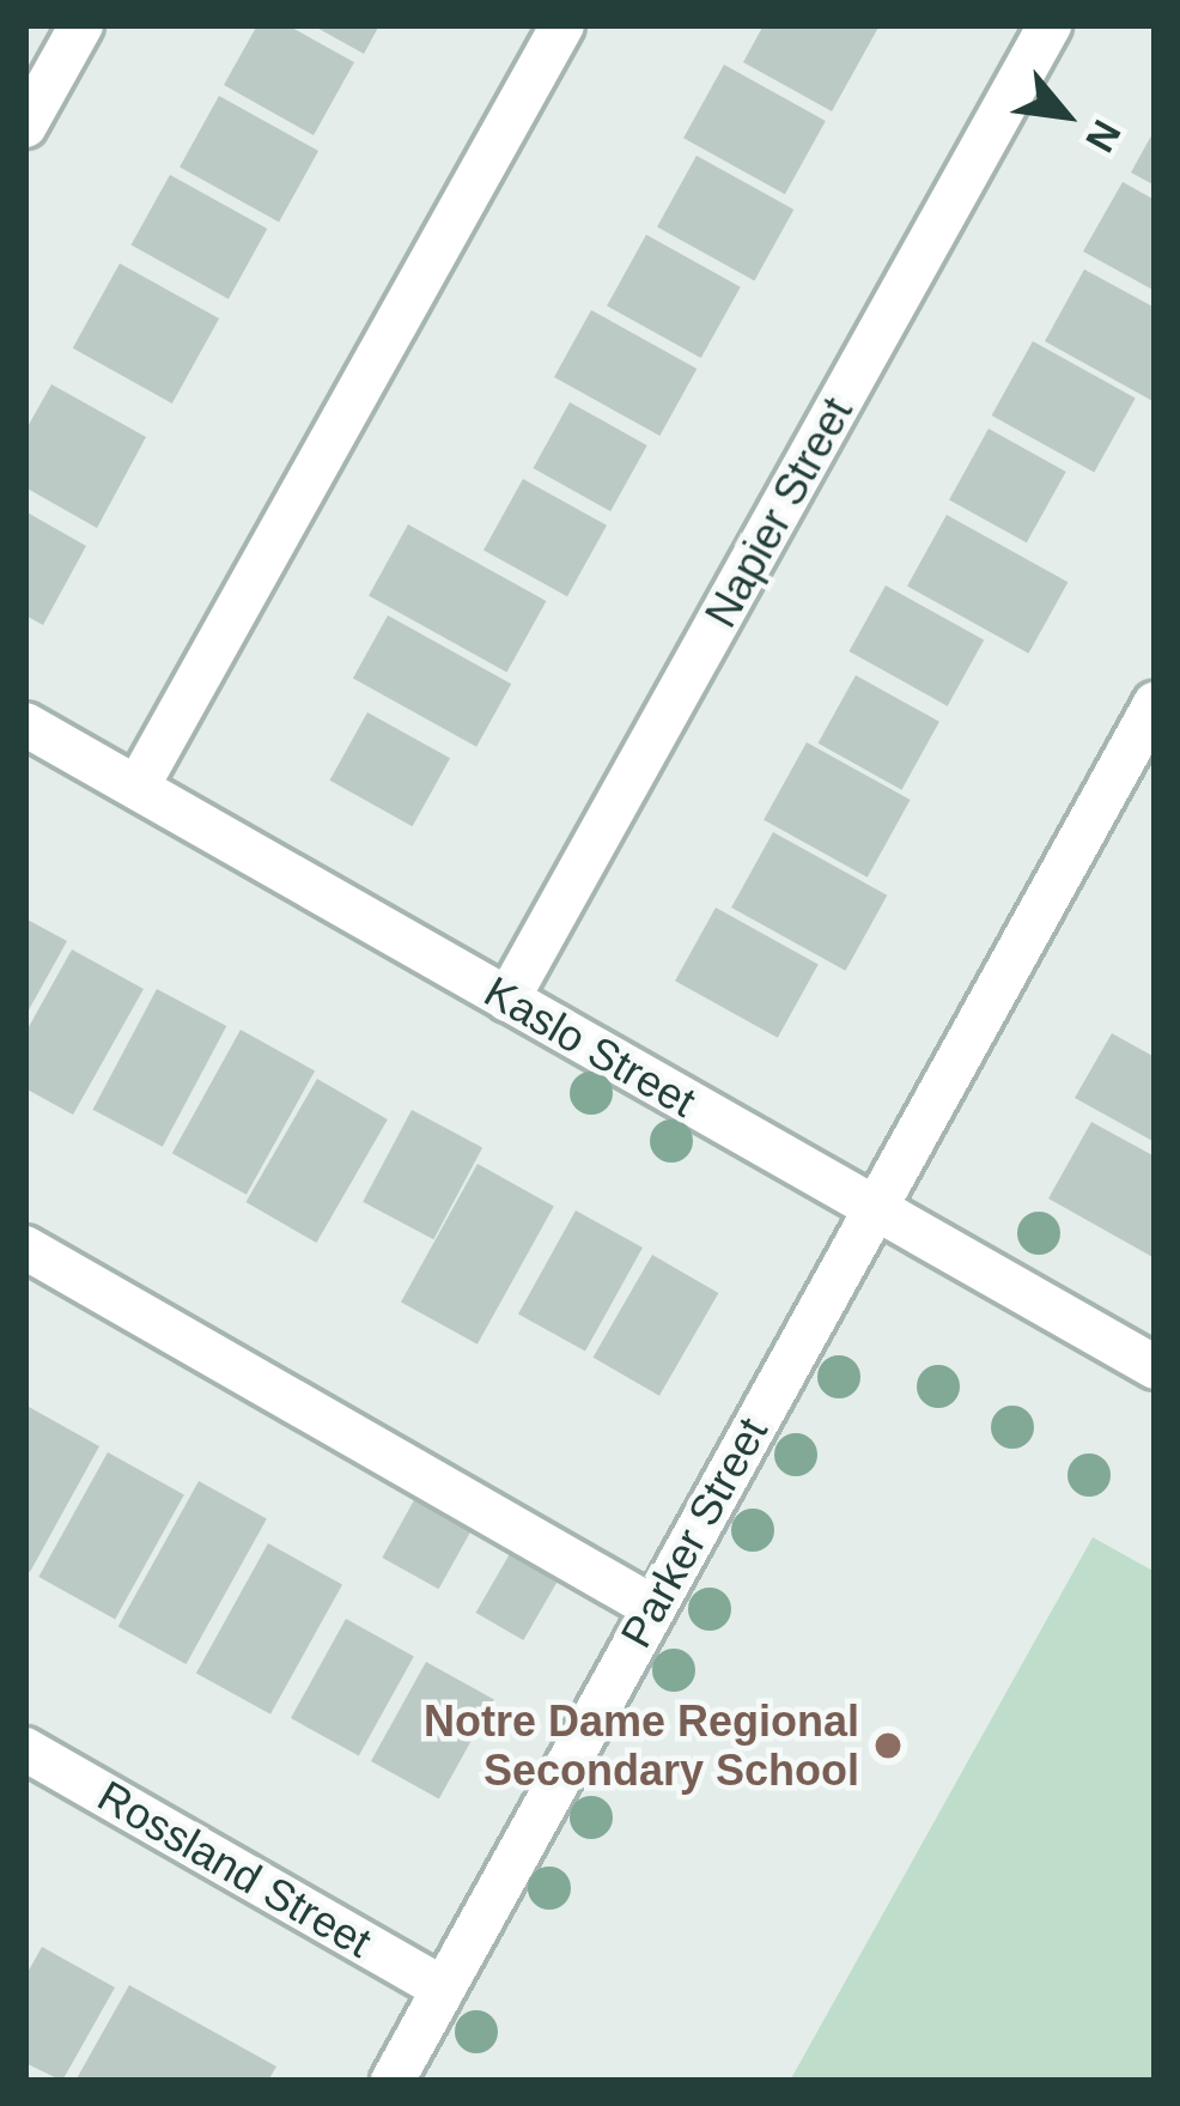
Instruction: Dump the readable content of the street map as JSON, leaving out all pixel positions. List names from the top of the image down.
{
  "streets": {
    "street": [
      "Napier Street",
      "Kaslo Street",
      "Parker Street",
      "Rossland Street"
    ]
  },
  "crossings": [
    ["Napier Street", "Kaslo Street"],
    ["Kaslo Street", "Parker Street"],
    ["Parker Street", "Rossland Street"]
  ],
  "places": ["Notre Dame Regional Secondary School"],
  "north": "bottom right"
}
